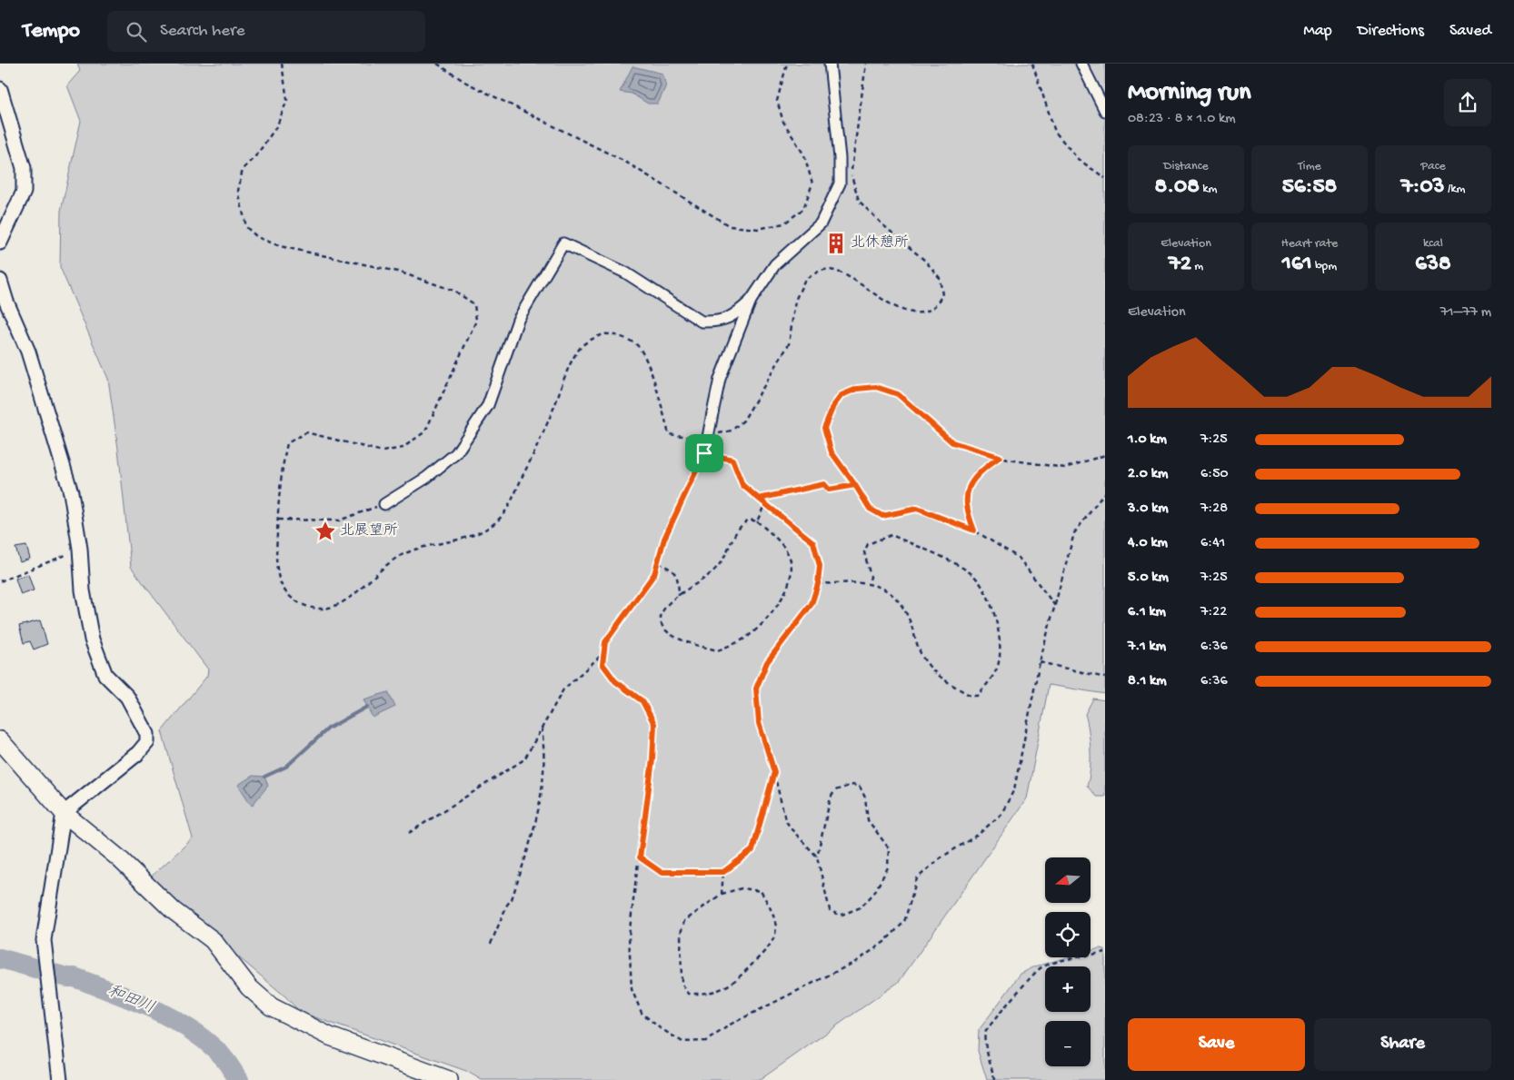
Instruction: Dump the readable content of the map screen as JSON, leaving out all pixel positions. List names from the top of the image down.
{
  "water": ["和田川"],
  "places": {
    "building": ["北休憩所"],
    "place": ["北展望所"]
  },
  "north": "left",
  "page": {
    "header": "Tempo",
    "search": "Search here",
    "nav": ["Map", "Directions", "Saved"],
    "heading": ["Morning run", "08:23 · 8 × 1.0 km"],
    "stats": [
      ["Distance", "8.08 km"],
      ["Time", "56:58"],
      ["Pace", "7:03 /km"],
      ["Elevation", "72 m"],
      ["Heart rate", "161 bpm"],
      ["kcal", "638"]
    ],
    "chart": ["Elevation", "71–77 m"],
    "list": [
      {
        "name": "1.0 km",
        "note": "7:25"
      },
      {
        "name": "2.0 km",
        "note": "6:50"
      },
      {
        "name": "3.0 km",
        "note": "7:28"
      },
      {
        "name": "4.0 km",
        "note": "6:41"
      },
      {
        "name": "5.0 km",
        "note": "7:25"
      },
      {
        "name": "6.1 km",
        "note": "7:22"
      },
      {
        "name": "7.1 km",
        "note": "6:36"
      },
      {
        "name": "8.1 km",
        "note": "6:36"
      }
    ],
    "map_buttons": ["+", "−"],
    "buttons": ["Save", "Share"]
  }
}
